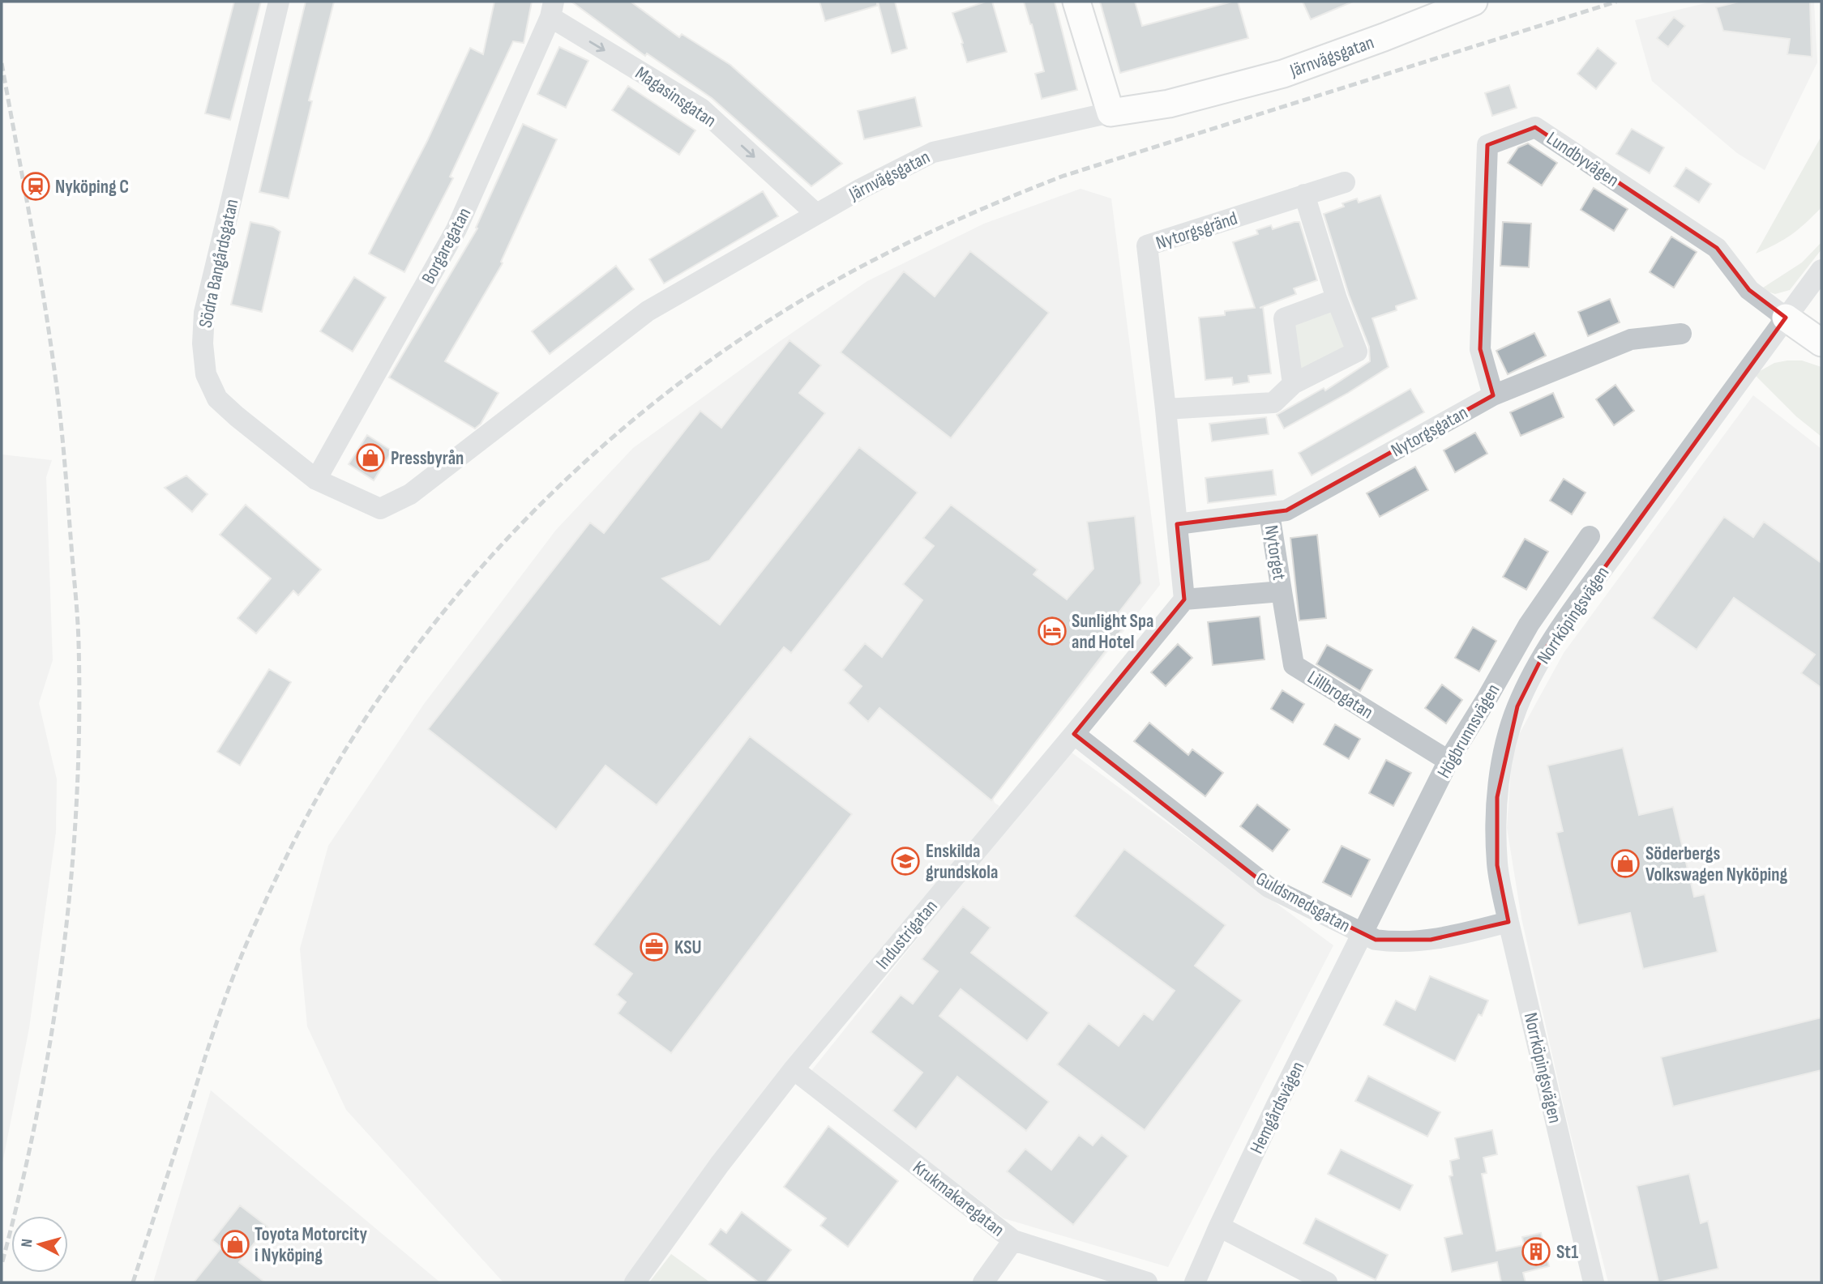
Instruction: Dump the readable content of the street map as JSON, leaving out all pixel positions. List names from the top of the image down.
{
  "streets": {
    "main road": ["Järnvägsgatan"],
    "street": [
      "Magasinsgatan",
      "Lundbyvägen",
      "Nytorgsgränd",
      "Borgaregatan",
      "Södra Bangårdsgatan",
      "Nytorgsgatan",
      "Nytorget",
      "Norrköpingsvägen",
      "Lillbrogatan",
      "Högbrunnsvägen",
      "Guldsmedsgatan",
      "Industrigatan",
      "Hemgårdsvägen",
      "Krukmakaregatan"
    ]
  },
  "crossings": [
    ["Järnvägsgatan", "Magasinsgatan"],
    ["Järnvägsgatan", "Södra Bangårdsgatan"],
    ["Magasinsgatan", "Borgaregatan"],
    ["Lundbyvägen", "Nytorgsgatan"],
    ["Lundbyvägen", "Norrköpingsvägen"],
    ["Nytorgsgränd", "Nytorgsgatan"],
    ["Borgaregatan", "Södra Bangårdsgatan"],
    ["Nytorgsgatan", "Nytorget"],
    ["Nytorget", "Lillbrogatan"],
    ["Norrköpingsvägen", "Guldsmedsgatan"],
    ["Lillbrogatan", "Högbrunnsvägen"],
    ["Högbrunnsvägen", "Guldsmedsgatan"],
    ["Högbrunnsvägen", "Hemgårdsvägen"],
    ["Guldsmedsgatan", "Industrigatan"],
    ["Guldsmedsgatan", "Hemgårdsvägen"],
    ["Industrigatan", "Krukmakaregatan"]
  ],
  "one_way": ["Magasinsgatan"],
  "places": {
    "station": ["Nyköping C"],
    "shop": ["Pressbyrån", "Söderbergs Volkswagen Nyköping", "Toyota Motorcity i Nyköping"],
    "hotel": ["Sunlight Spa and Hotel"],
    "school or university": ["Enskilda grundskola"],
    "office": ["KSU"],
    "building": ["St1"]
  },
  "north": "left"
}
